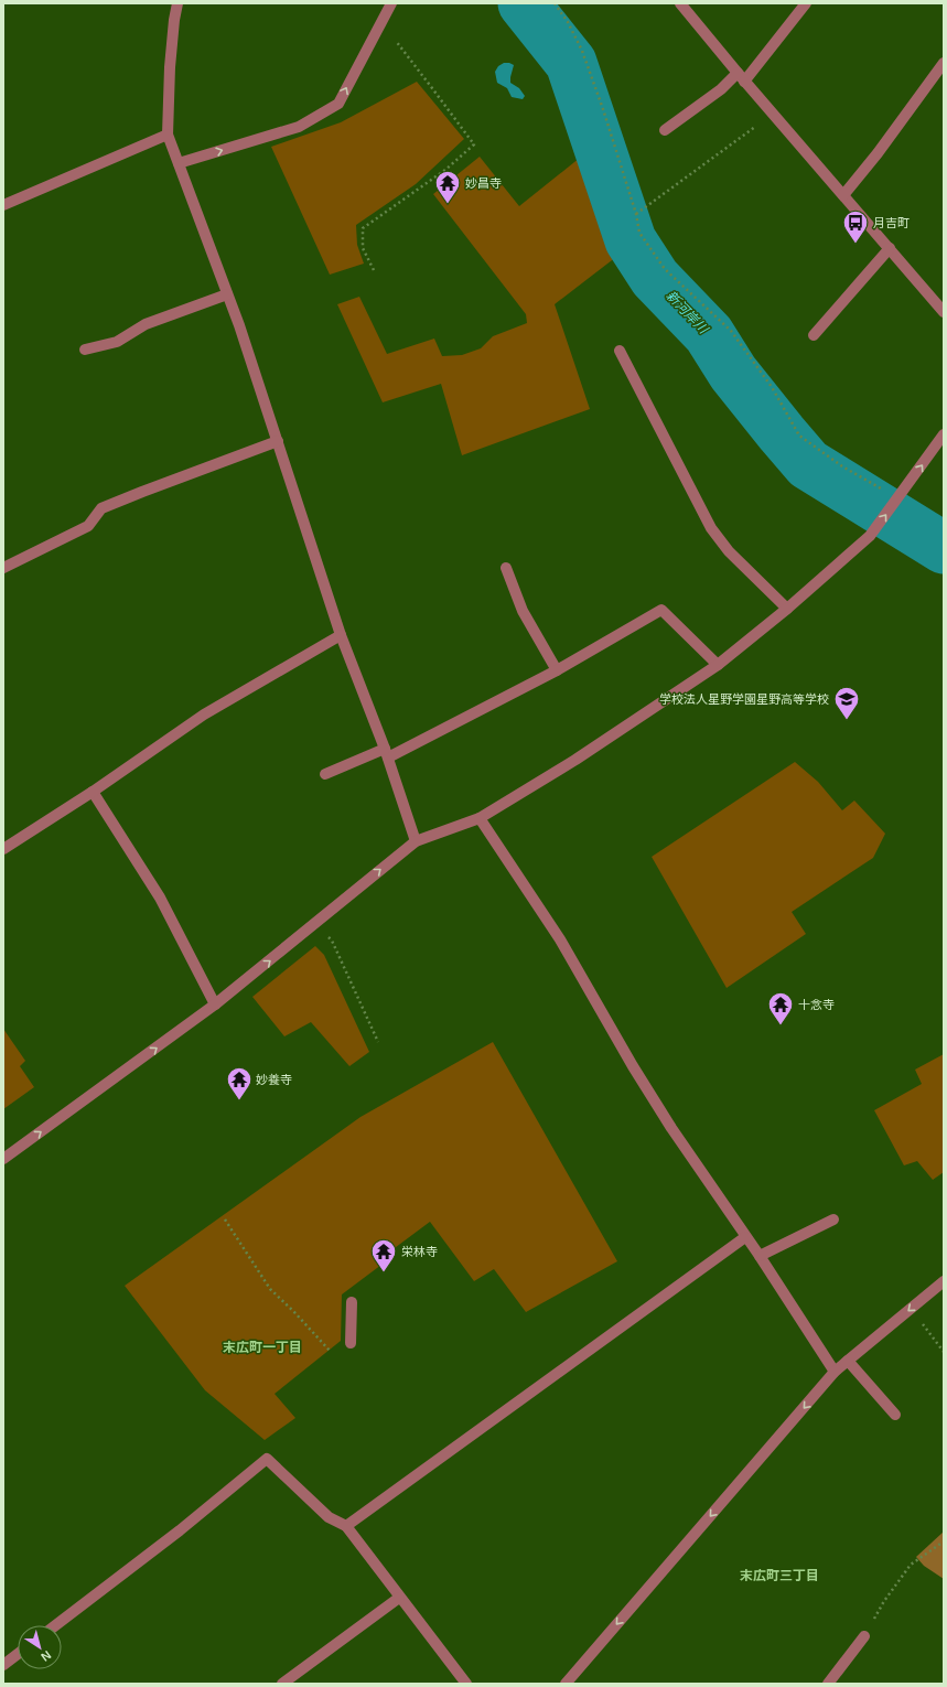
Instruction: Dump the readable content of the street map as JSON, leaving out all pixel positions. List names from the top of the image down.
{
  "districts": ["末広町一丁目", "末広町三丁目"],
  "water": ["新河岸川"],
  "places": {
    "temple": [
      "妙昌寺",
      "十念寺",
      "妙養寺",
      "栄林寺"
    ],
    "bus stop": ["月吉町"],
    "school or university": ["学校法人星野学園星野高等学校"]
  },
  "north": "bottom right"
}
